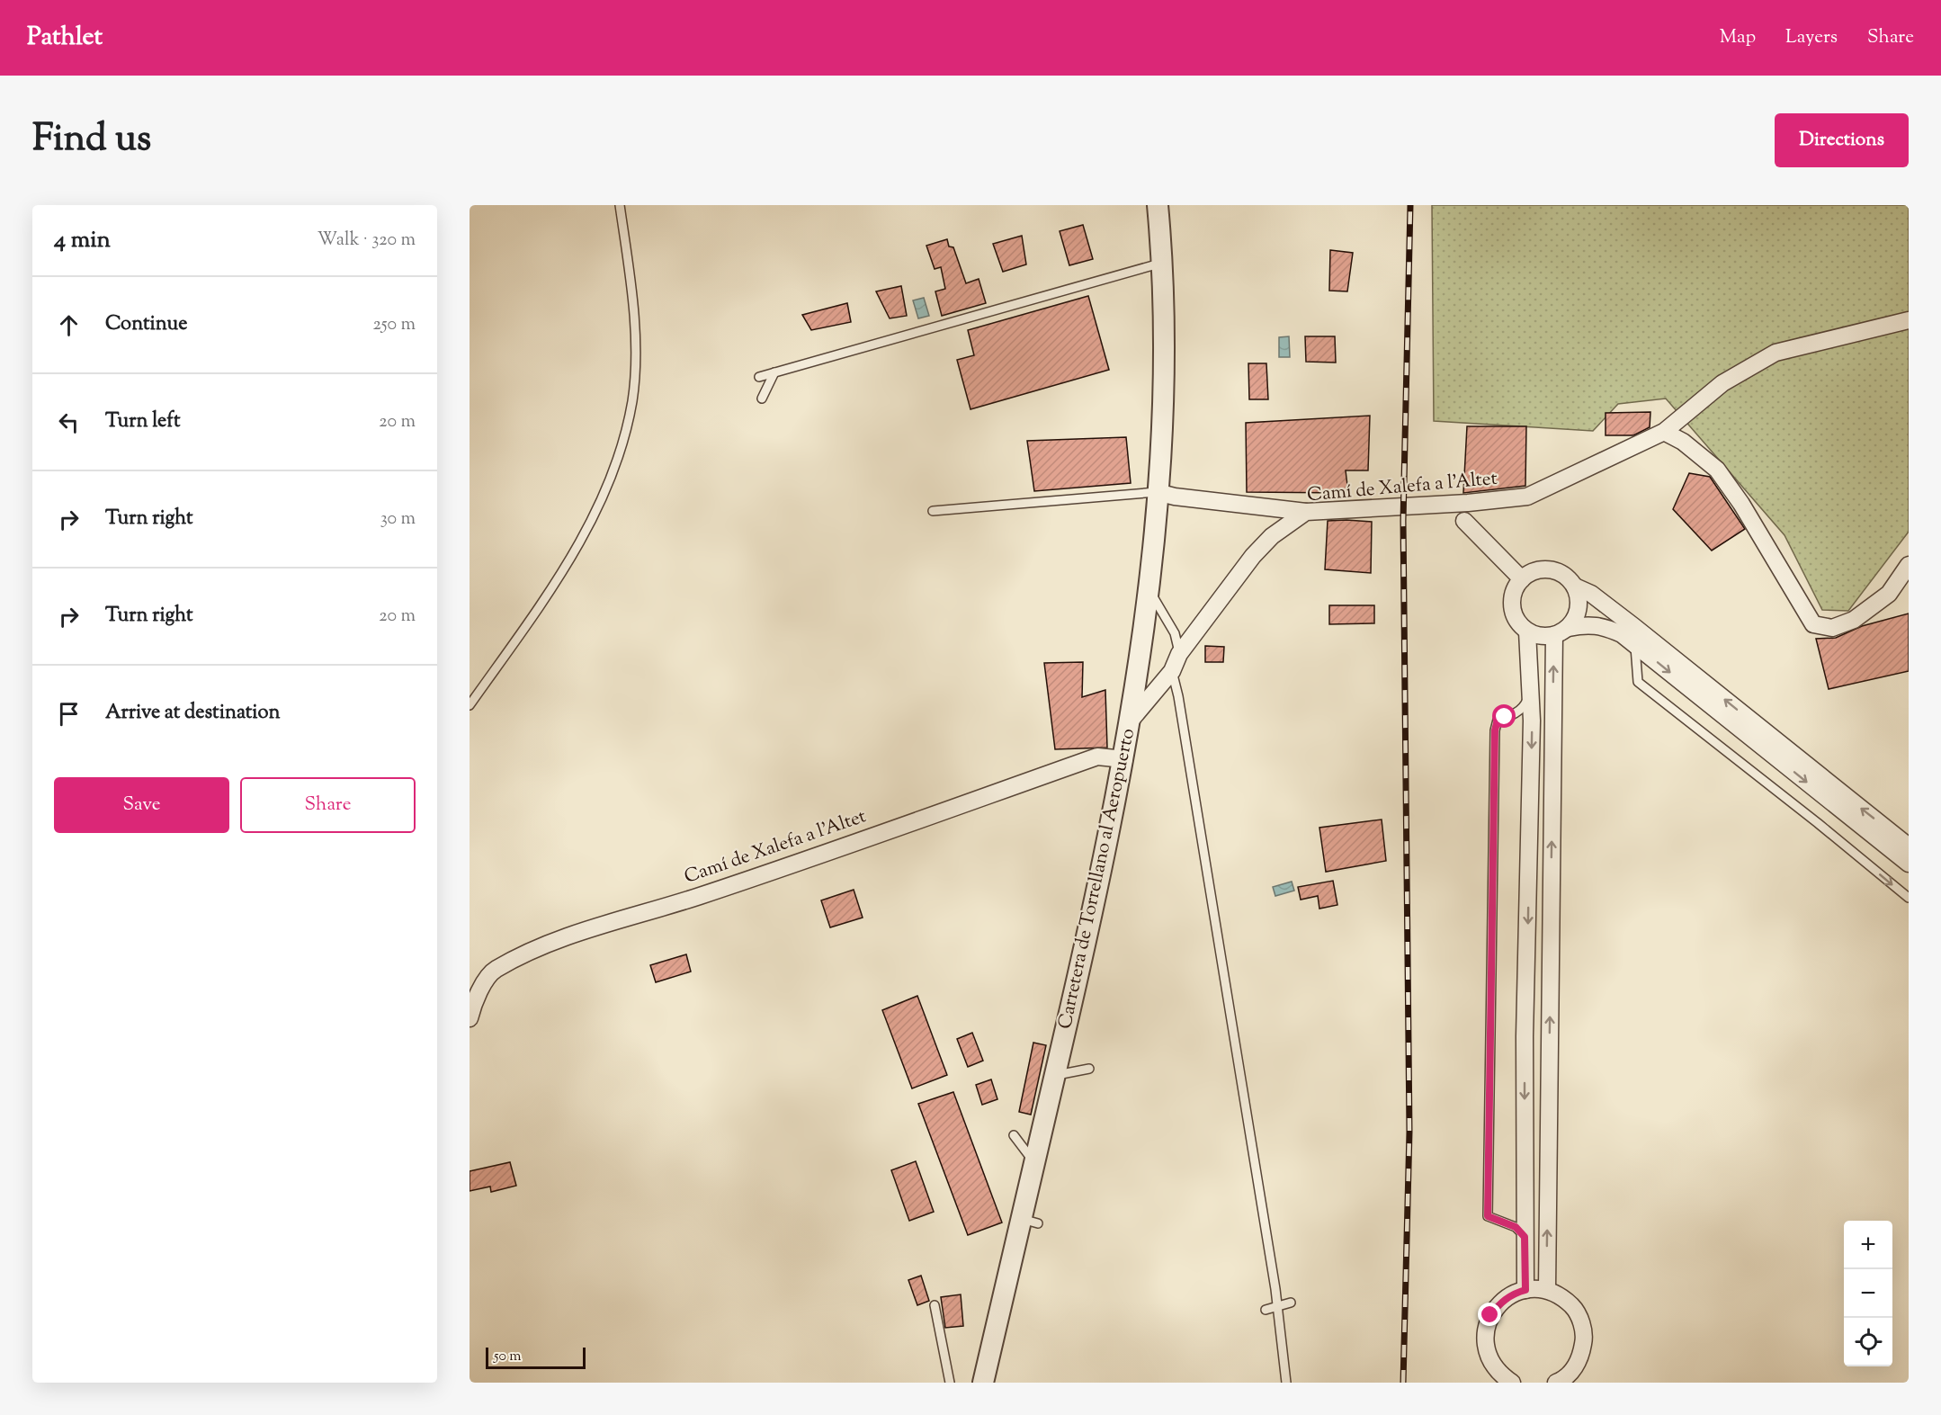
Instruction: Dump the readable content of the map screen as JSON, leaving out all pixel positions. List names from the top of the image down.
{
  "streets": {
    "street": ["Camí de Xalefa a l'Altet", "Carretera de Torrellano al Aeropuerto"]
  },
  "crossings": [
    ["Camí de Xalefa a l'Altet", "Carretera de Torrellano al Aeropuerto"]
  ],
  "scale_bar": "50 m",
  "page": {
    "header": "Pathlet",
    "nav": ["Map", "Layers", "Share"],
    "title": "Find us",
    "buttons": [
      "Directions",
      ["Save", "Share"]
    ],
    "heading": ["4 min", "Walk · 320 m"],
    "list": [
      ["Continue", "250 m"],
      ["Turn left", "20 m"],
      ["Turn right", "30 m"],
      ["Turn right", "20 m"],
      "Arrive at destination"
    ],
    "map_buttons": ["+", "−"],
    "scale": "50 m"
  }
}
